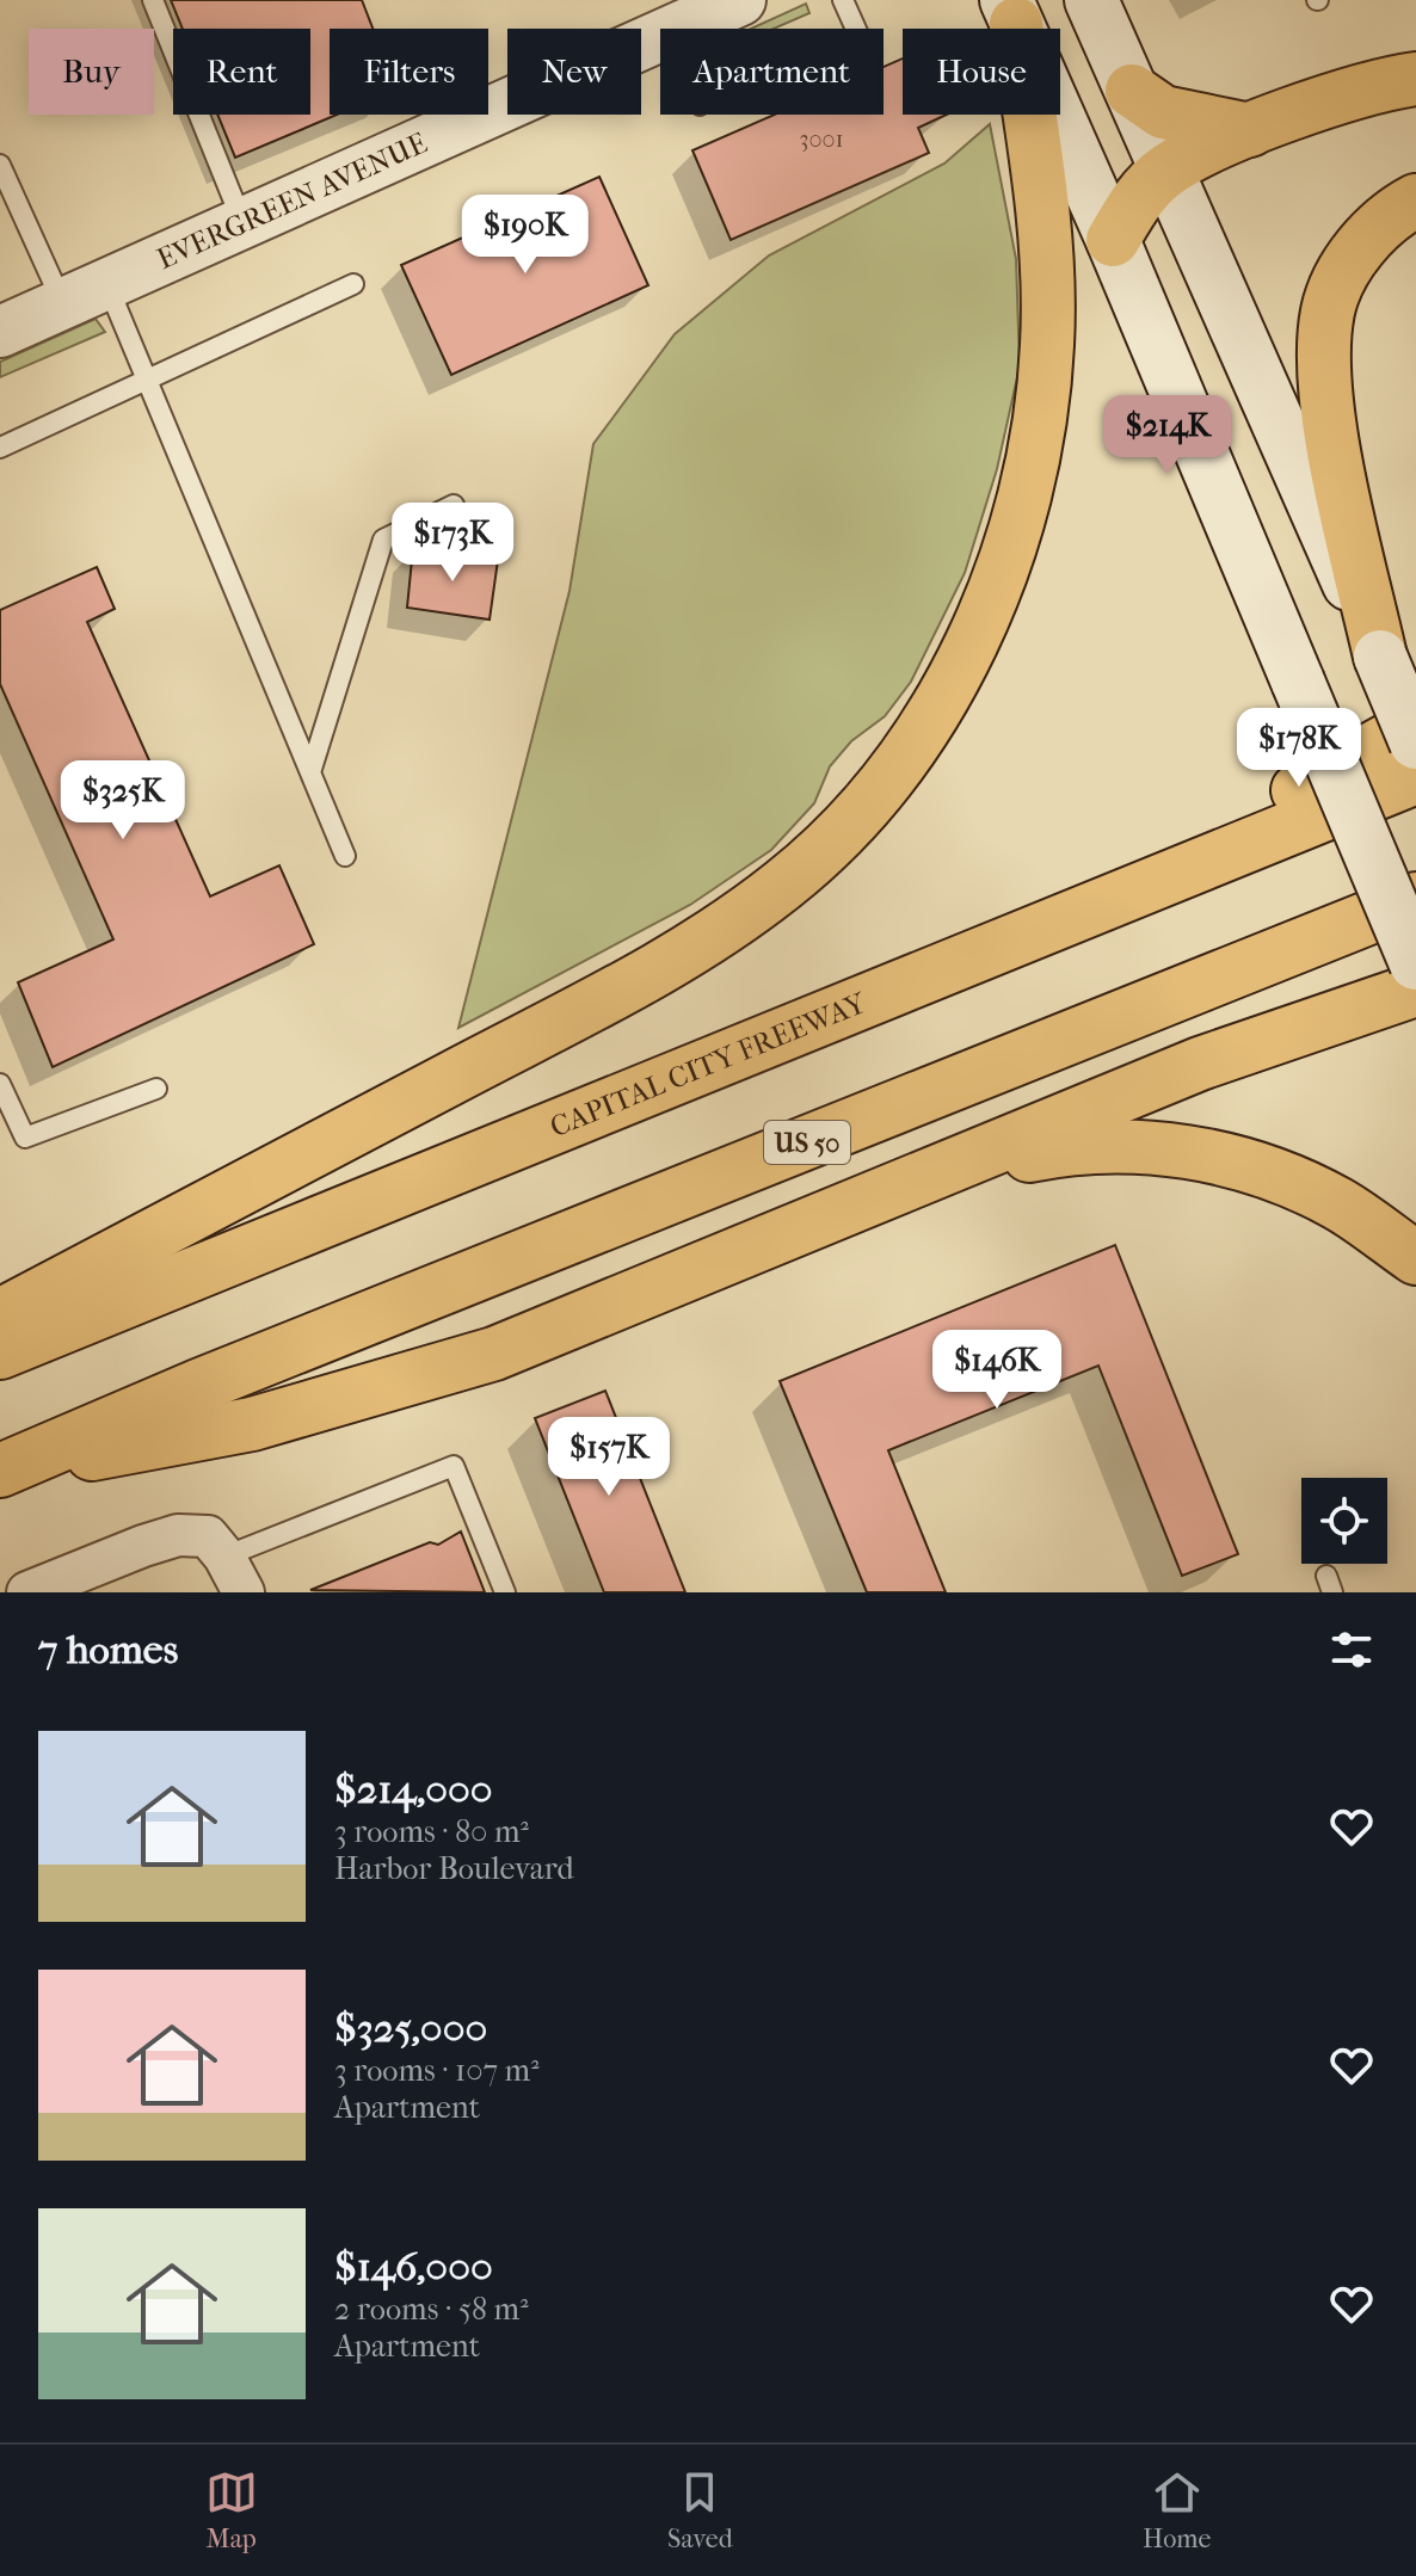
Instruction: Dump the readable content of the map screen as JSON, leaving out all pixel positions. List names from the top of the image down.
{
  "streets": {
    "highway": ["CAPITAL CITY FREEWAY", "US 50"],
    "street": ["EVERGREEN AVENUE"]
  },
  "house_numbers": ["3001"],
  "page": {
    "chip": [
      "Buy",
      "Rent",
      "Filters",
      "New",
      "Apartment",
      "House"
    ],
    "price": [
      "$190K",
      "$214K",
      "$173K",
      "$178K",
      "$325K",
      "$146K",
      "$157K"
    ],
    "heading": "7 homes",
    "list": [
      {
        "name": "$214,000",
        "note": "3 rooms · 80 m² · Harbor Boulevard"
      },
      {
        "name": "$325,000",
        "note": "3 rooms · 107 m² · Apartment"
      },
      {
        "name": "$146,000",
        "note": "2 rooms · 58 m² · Apartment"
      }
    ],
    "tabs": ["Map", "Saved", "Home"]
  }
}
